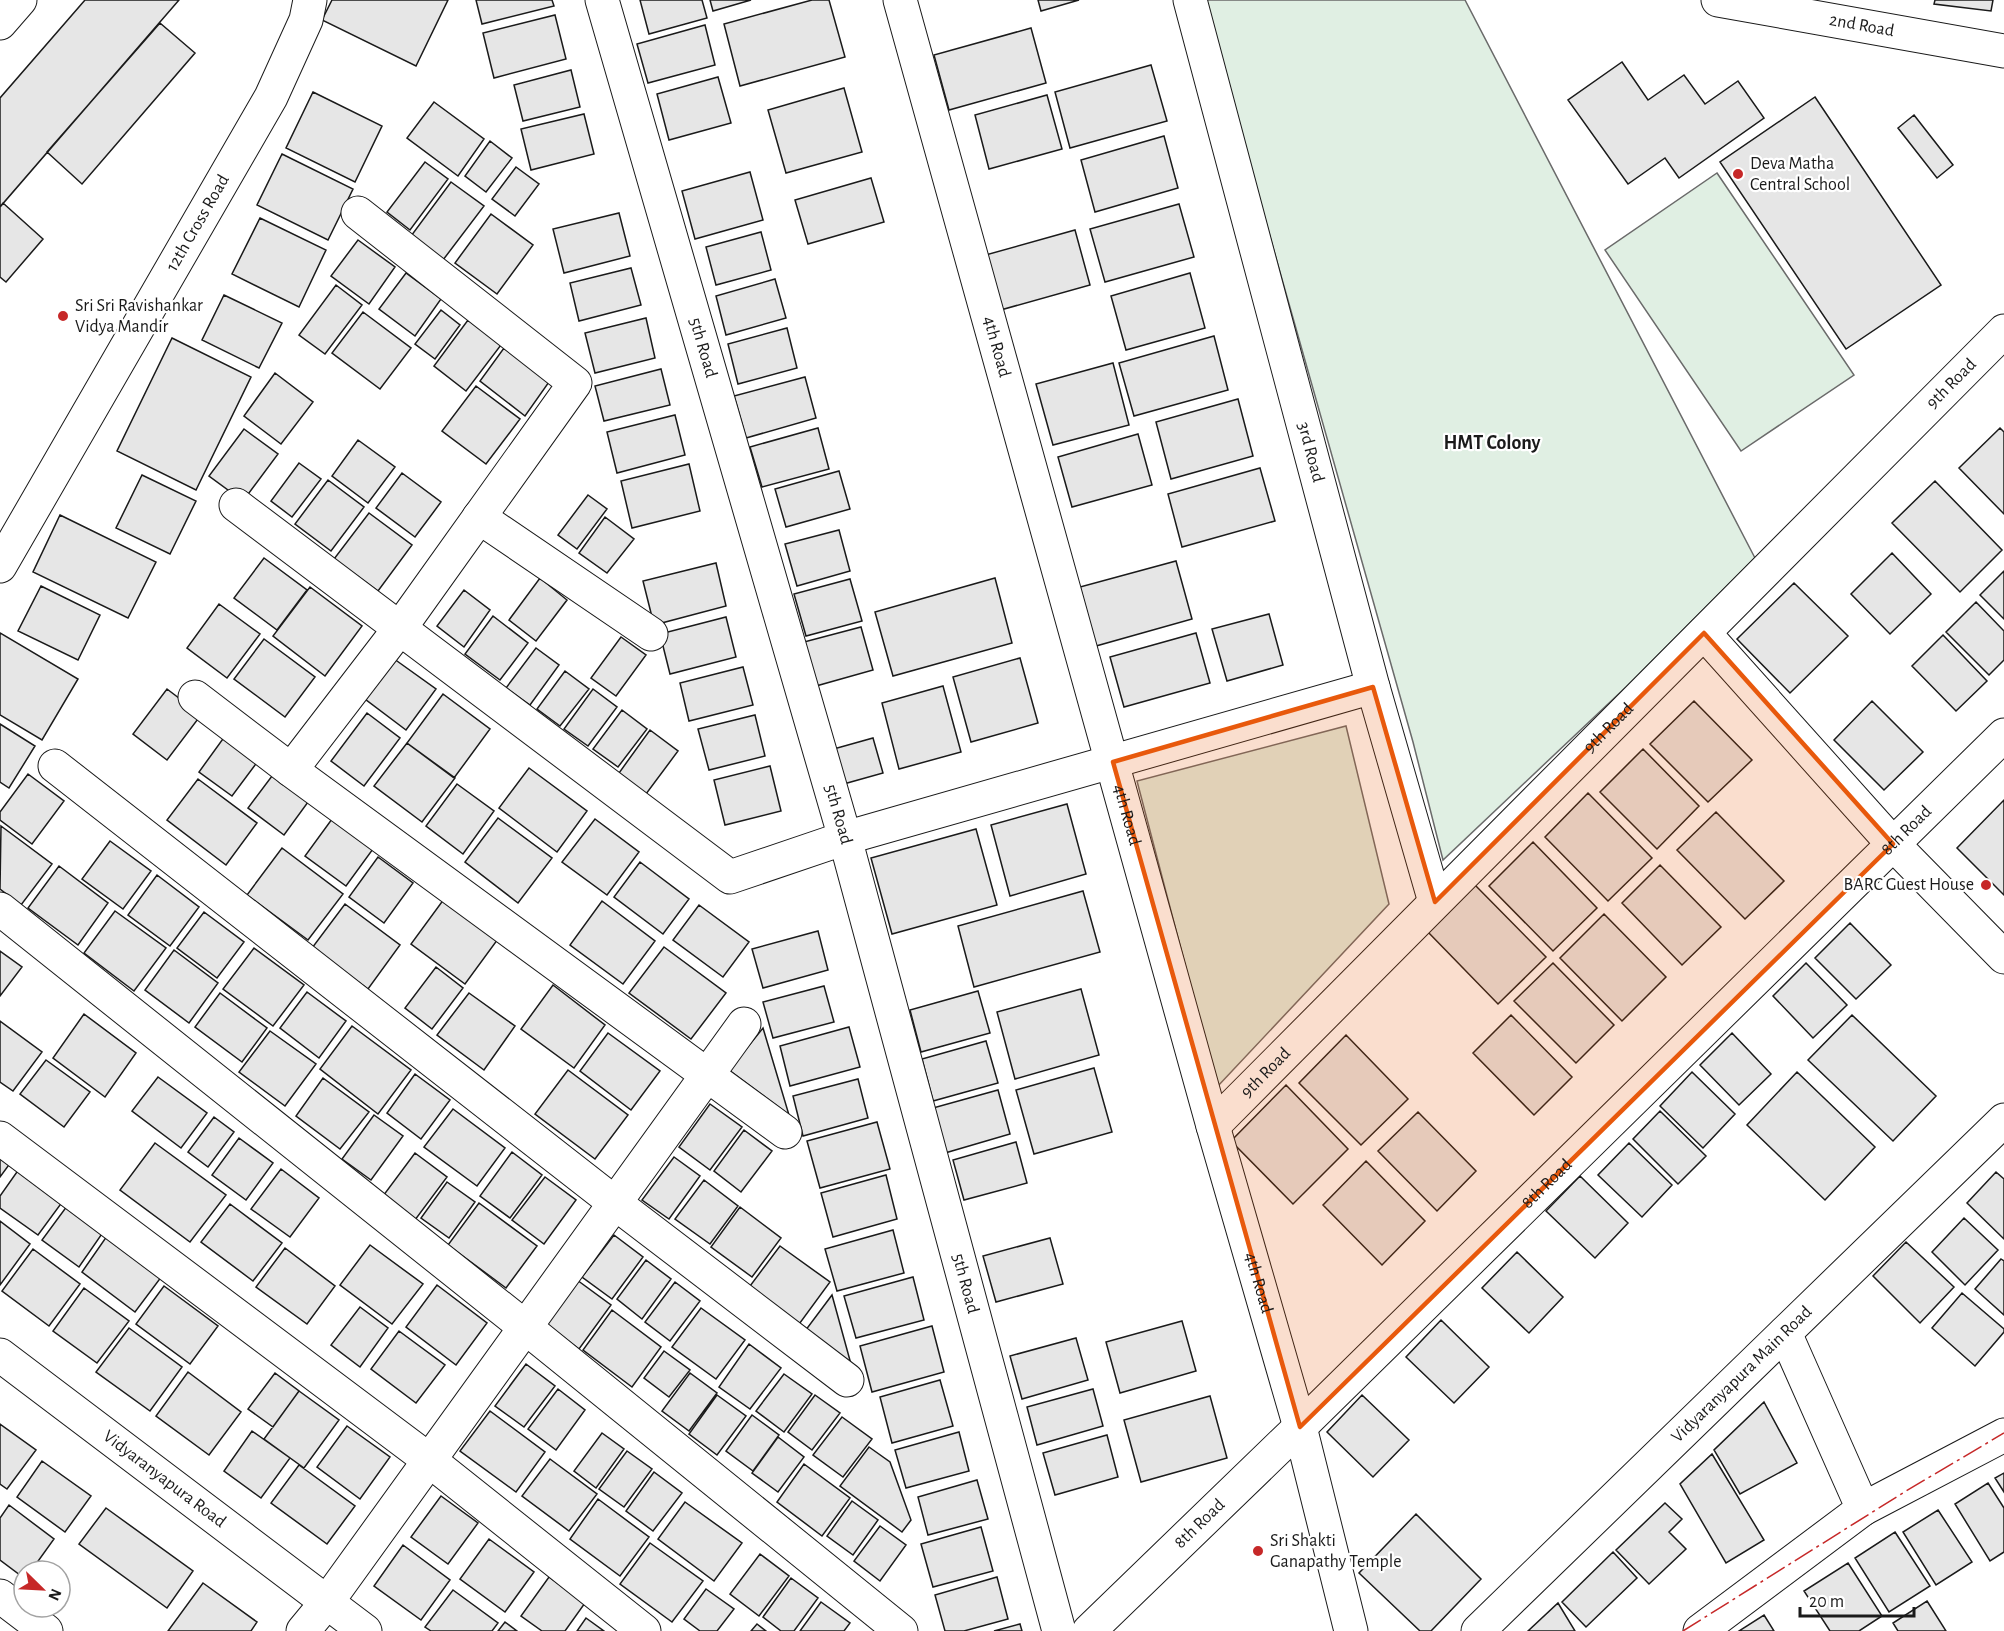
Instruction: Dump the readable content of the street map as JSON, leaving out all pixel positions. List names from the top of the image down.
{
  "streets": {
    "street": [
      "2nd Road",
      "12th Cross Road",
      "5th Road",
      "4th Road",
      "9th Road",
      "3rd Road",
      "8th Road",
      "Vidyaranyapura Main Road",
      "Vidyaranyapura Road"
    ]
  },
  "crossings": [
    ["4th Road", "9th Road"],
    ["4th Road", "8th Road"],
    ["9th Road", "3rd Road"]
  ],
  "districts": ["HMT Colony"],
  "places": [
    "Deva Matha Central School",
    "Sri Sri Ravishankar Vidya Mandir",
    "BARC Guest House",
    "Sri Shakti Ganapathy Temple"
  ],
  "scale_bar": "20 m",
  "north": "bottom right"
}
